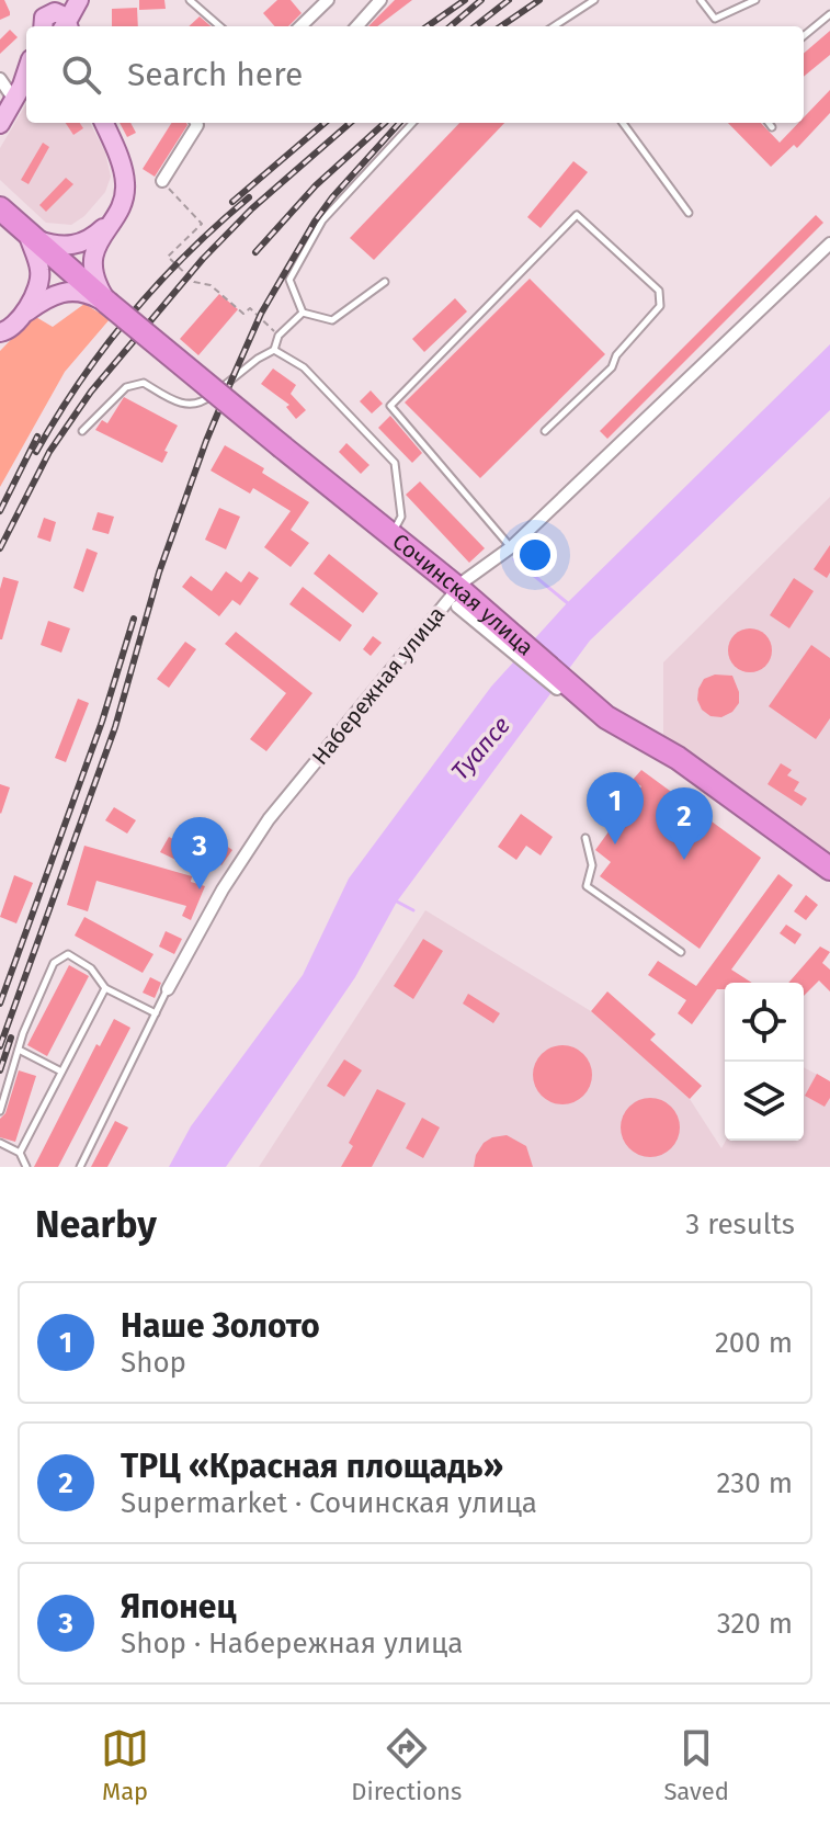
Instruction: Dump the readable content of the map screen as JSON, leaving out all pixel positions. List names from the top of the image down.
{
  "streets": {
    "highway": ["Сочинская улица"],
    "street": ["Набережная улица"]
  },
  "crossings": [
    ["Сочинская улица", "Набережная улица"]
  ],
  "water": ["Туапсе"],
  "page": {
    "search": "Search here",
    "pins": ["1", "2", "3"],
    "heading": ["Nearby", "3 results"],
    "list": [
      {
        "mark": "1",
        "name": "Наше Золото",
        "note": "Shop",
        "value": "200 m"
      },
      {
        "mark": "2",
        "name": "ТРЦ «Красная площадь»",
        "note": "Supermarket · Сочинская улица",
        "value": "230 m"
      },
      {
        "mark": "3",
        "name": "Японец",
        "note": "Shop · Набережная улица",
        "value": "320 m"
      }
    ],
    "nav": ["Map", "Directions", "Saved"]
  }
}
